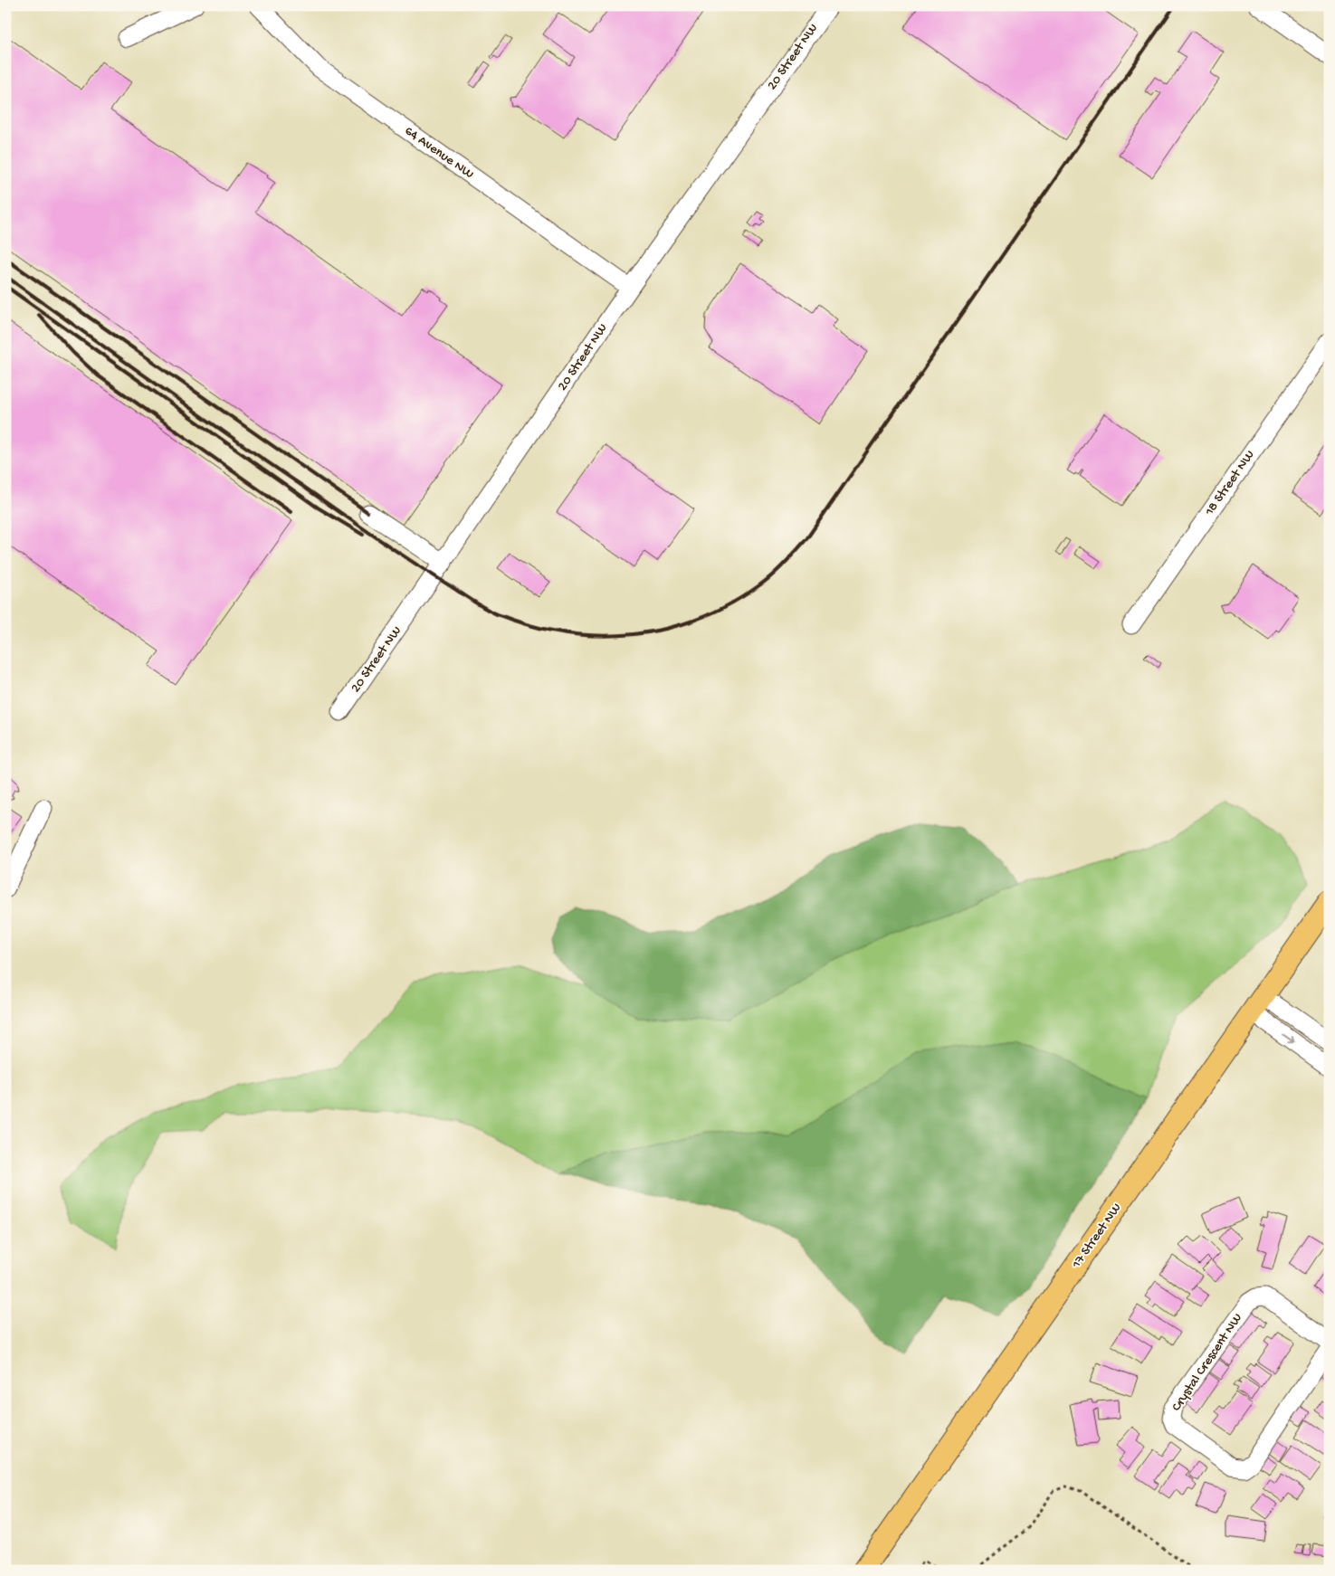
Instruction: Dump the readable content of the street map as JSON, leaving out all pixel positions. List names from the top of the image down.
{
  "streets": {
    "main road": ["17 Street NW"],
    "street": [
      "20 Street NW",
      "64 Avenue NW",
      "18 Street NW",
      "Crystal Crescent NW"
    ]
  },
  "crossings": [
    ["20 Street NW", "64 Avenue NW"]
  ]
}
